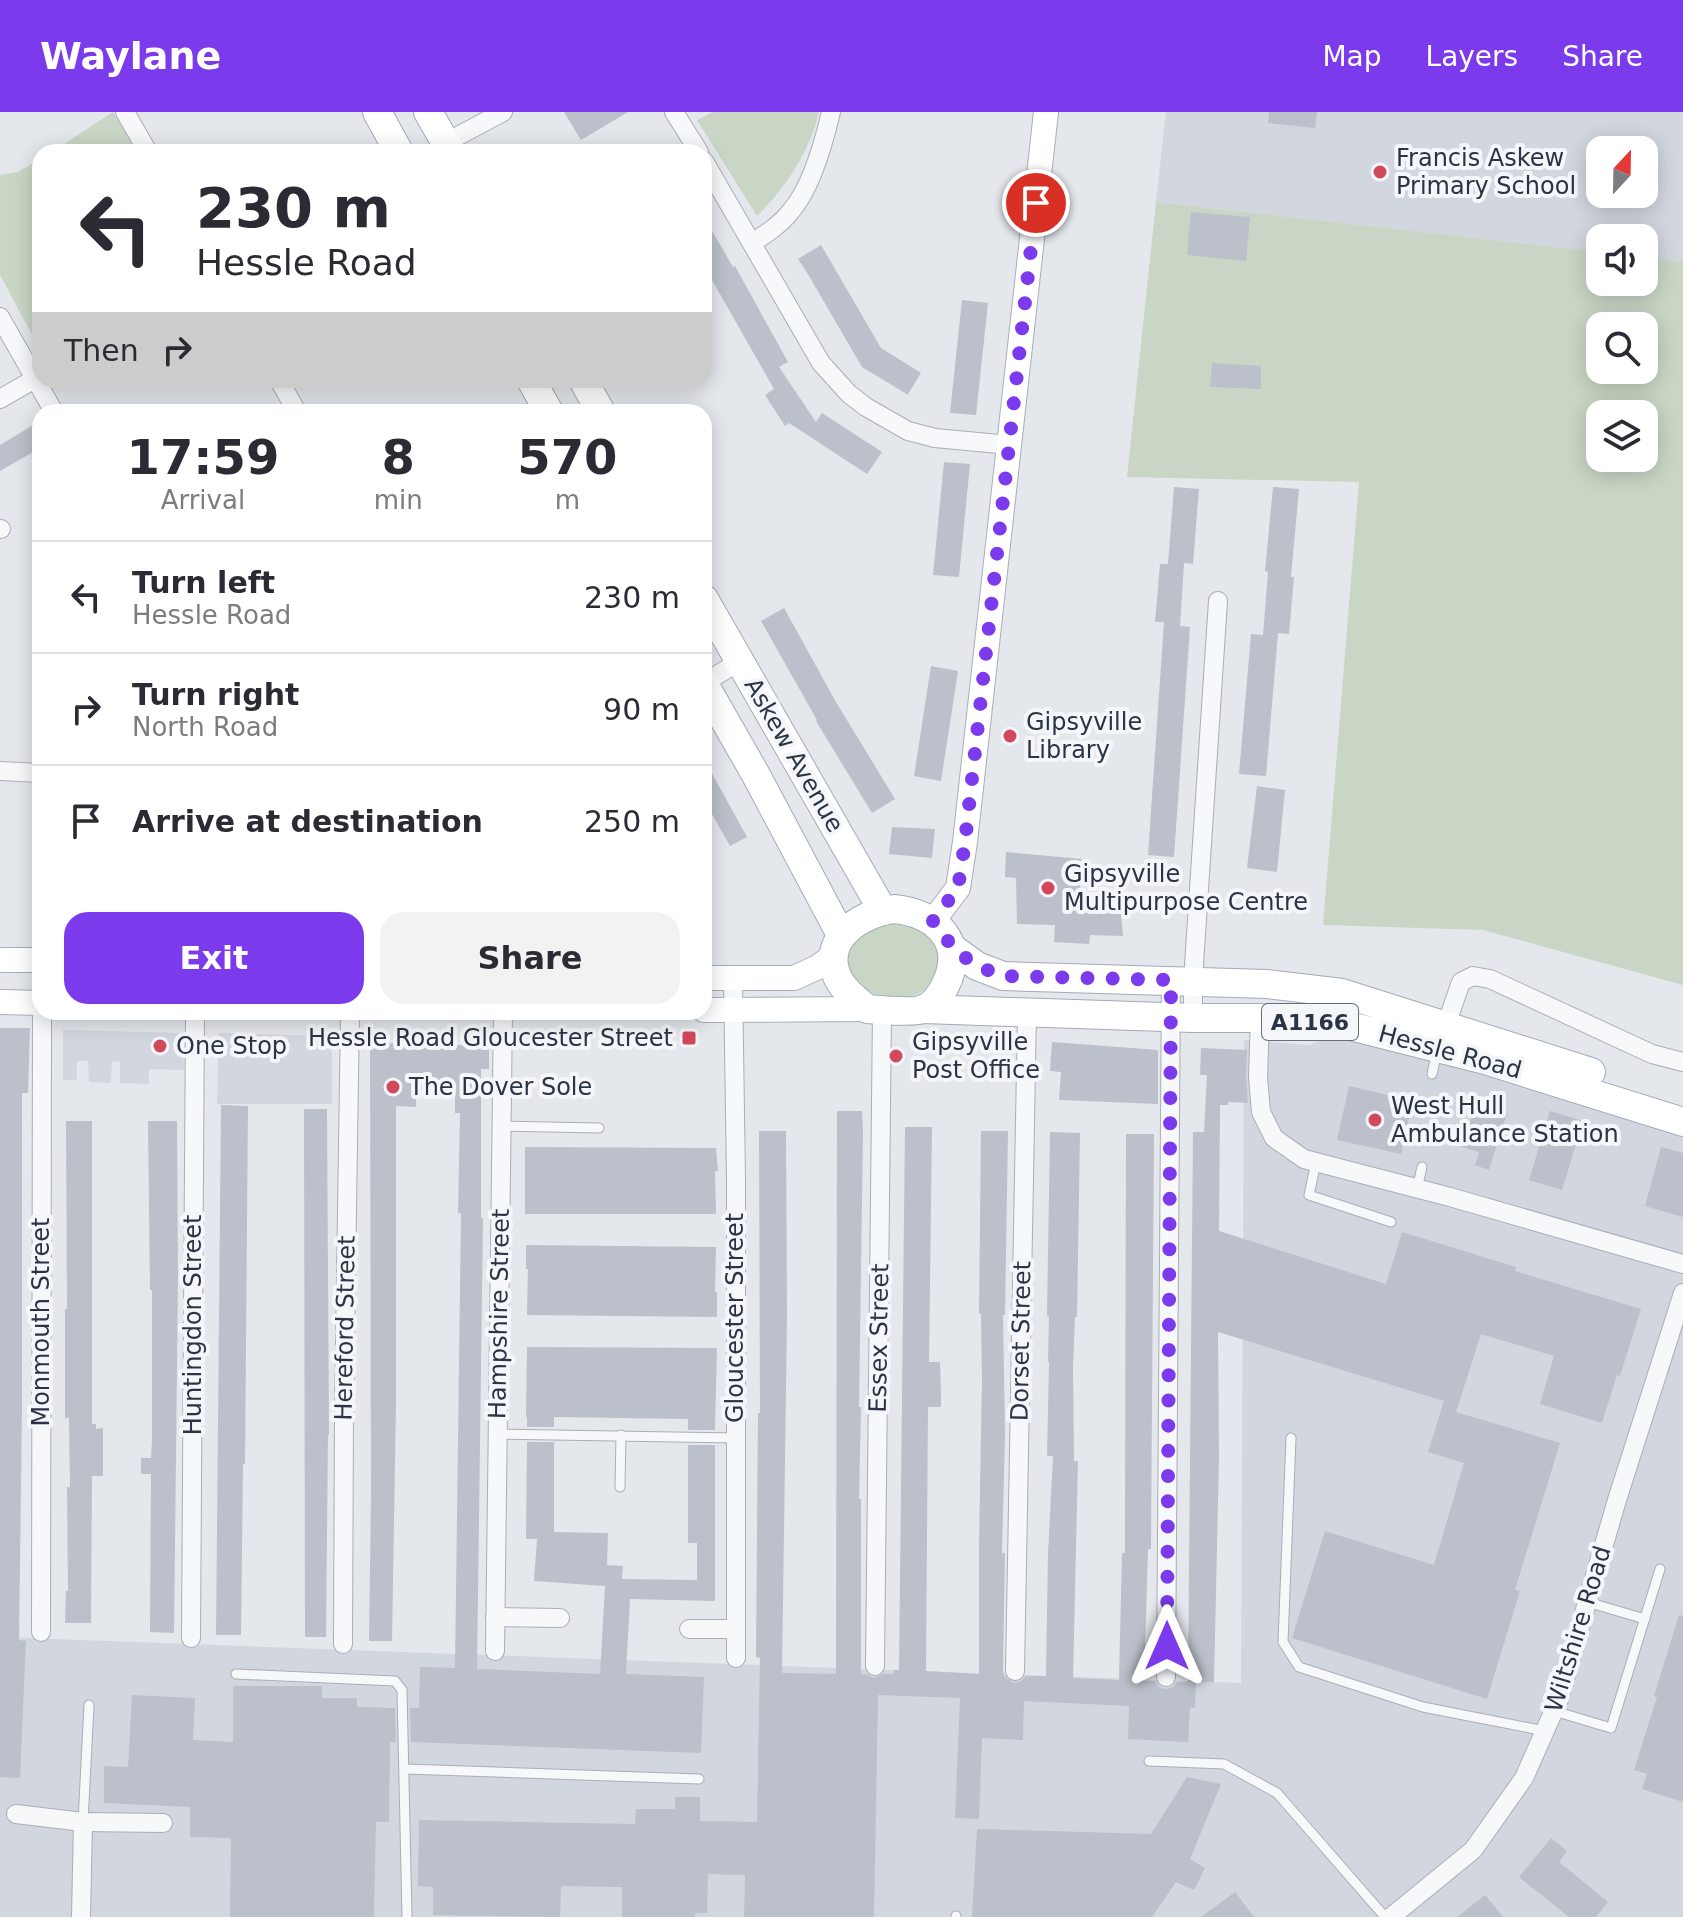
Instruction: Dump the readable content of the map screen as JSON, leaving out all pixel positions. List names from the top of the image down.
{
  "streets": {
    "main road": ["Askew Avenue", "A1166", "Hessle Road"],
    "street": [
      "Hampshire Street",
      "Gloucester Street",
      "Monmouth Street",
      "Huntingdon Street",
      "Hereford Street",
      "Essex Street",
      "Dorset Street",
      "Wiltshire Road"
    ]
  },
  "crossings": [
    ["Askew Avenue", "Hessle Road"],
    ["Askew Avenue", "Essex Street"],
    ["Hessle Road", "Essex Street"],
    ["Hessle Road", "Dorset Street"]
  ],
  "places": {
    "other": [
      "Francis Askew Primary School",
      "Gipsyville Library",
      "Gipsyville Multipurpose Centre",
      "One Stop",
      "Gipsyville Post Office",
      "The Dover Sole",
      "West Hull Ambulance Station"
    ],
    "transit": ["Hessle Road Gloucester Street"]
  },
  "north": "top",
  "page": {
    "header": "Waylane",
    "nav": ["Map", "Layers", "Share"],
    "turn": ["230 m", "Hessle Road"],
    "then": "Then",
    "eta": [
      "17:59",
      "Arrival",
      "8",
      "min",
      "570",
      "m"
    ],
    "list": [
      {
        "name": "Turn left",
        "note": "Hessle Road",
        "value": "230 m"
      },
      {
        "name": "Turn right",
        "note": "North Road",
        "value": "90 m"
      },
      {
        "name": "Arrive at destination",
        "value": "250 m"
      }
    ],
    "buttons": ["Exit", "Share"]
  }
}
